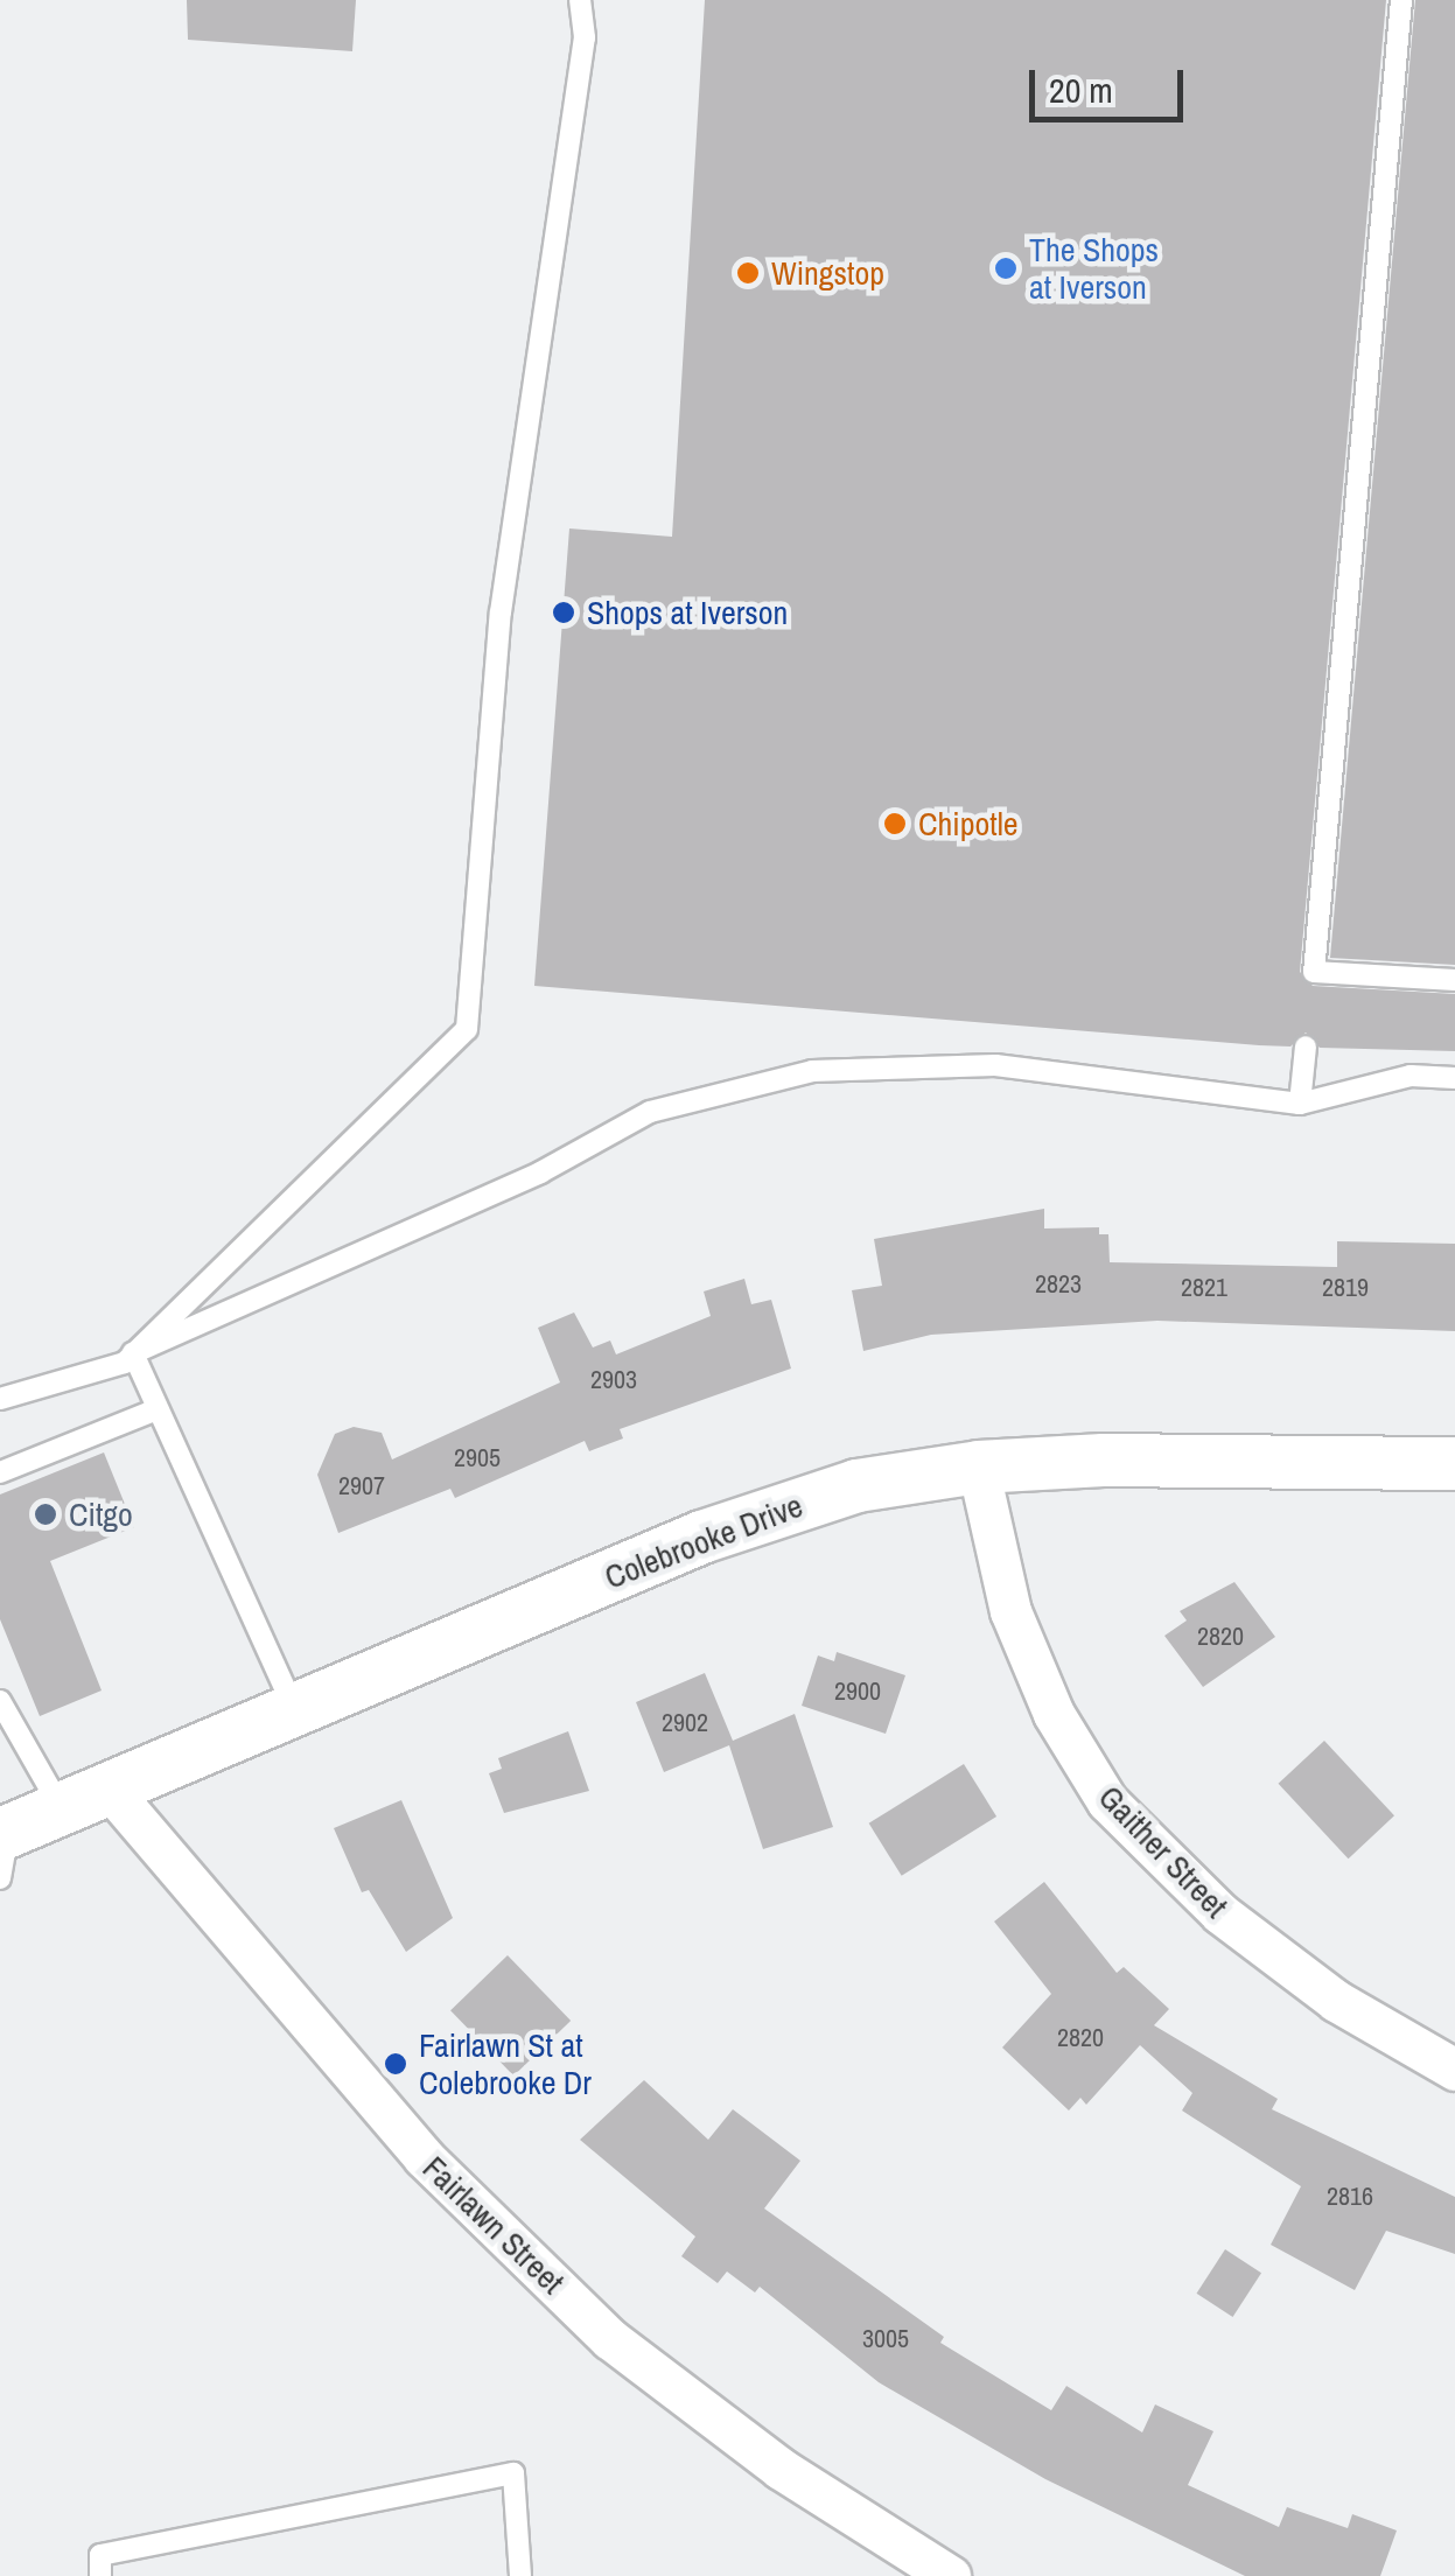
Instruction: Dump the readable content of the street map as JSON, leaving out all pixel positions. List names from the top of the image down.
{
  "streets": {
    "street": ["Colebrooke Drive", "Gaither Street", "Fairlawn Street"]
  },
  "crossings": [
    ["Colebrooke Drive", "Gaither Street"],
    ["Colebrooke Drive", "Fairlawn Street"]
  ],
  "places": [
    "The Shops at Iverson",
    "Wingstop",
    "Shops at Iverson",
    "Chipotle",
    "Citgo",
    "Fairlawn St at Colebrooke Dr"
  ],
  "house_numbers": [
    "2823",
    "2821",
    "2819",
    "2903",
    "2905",
    "2907",
    "2820",
    "2900",
    "2902",
    "2820",
    "2816",
    "3005"
  ],
  "scale_bar": "20 m"
}
